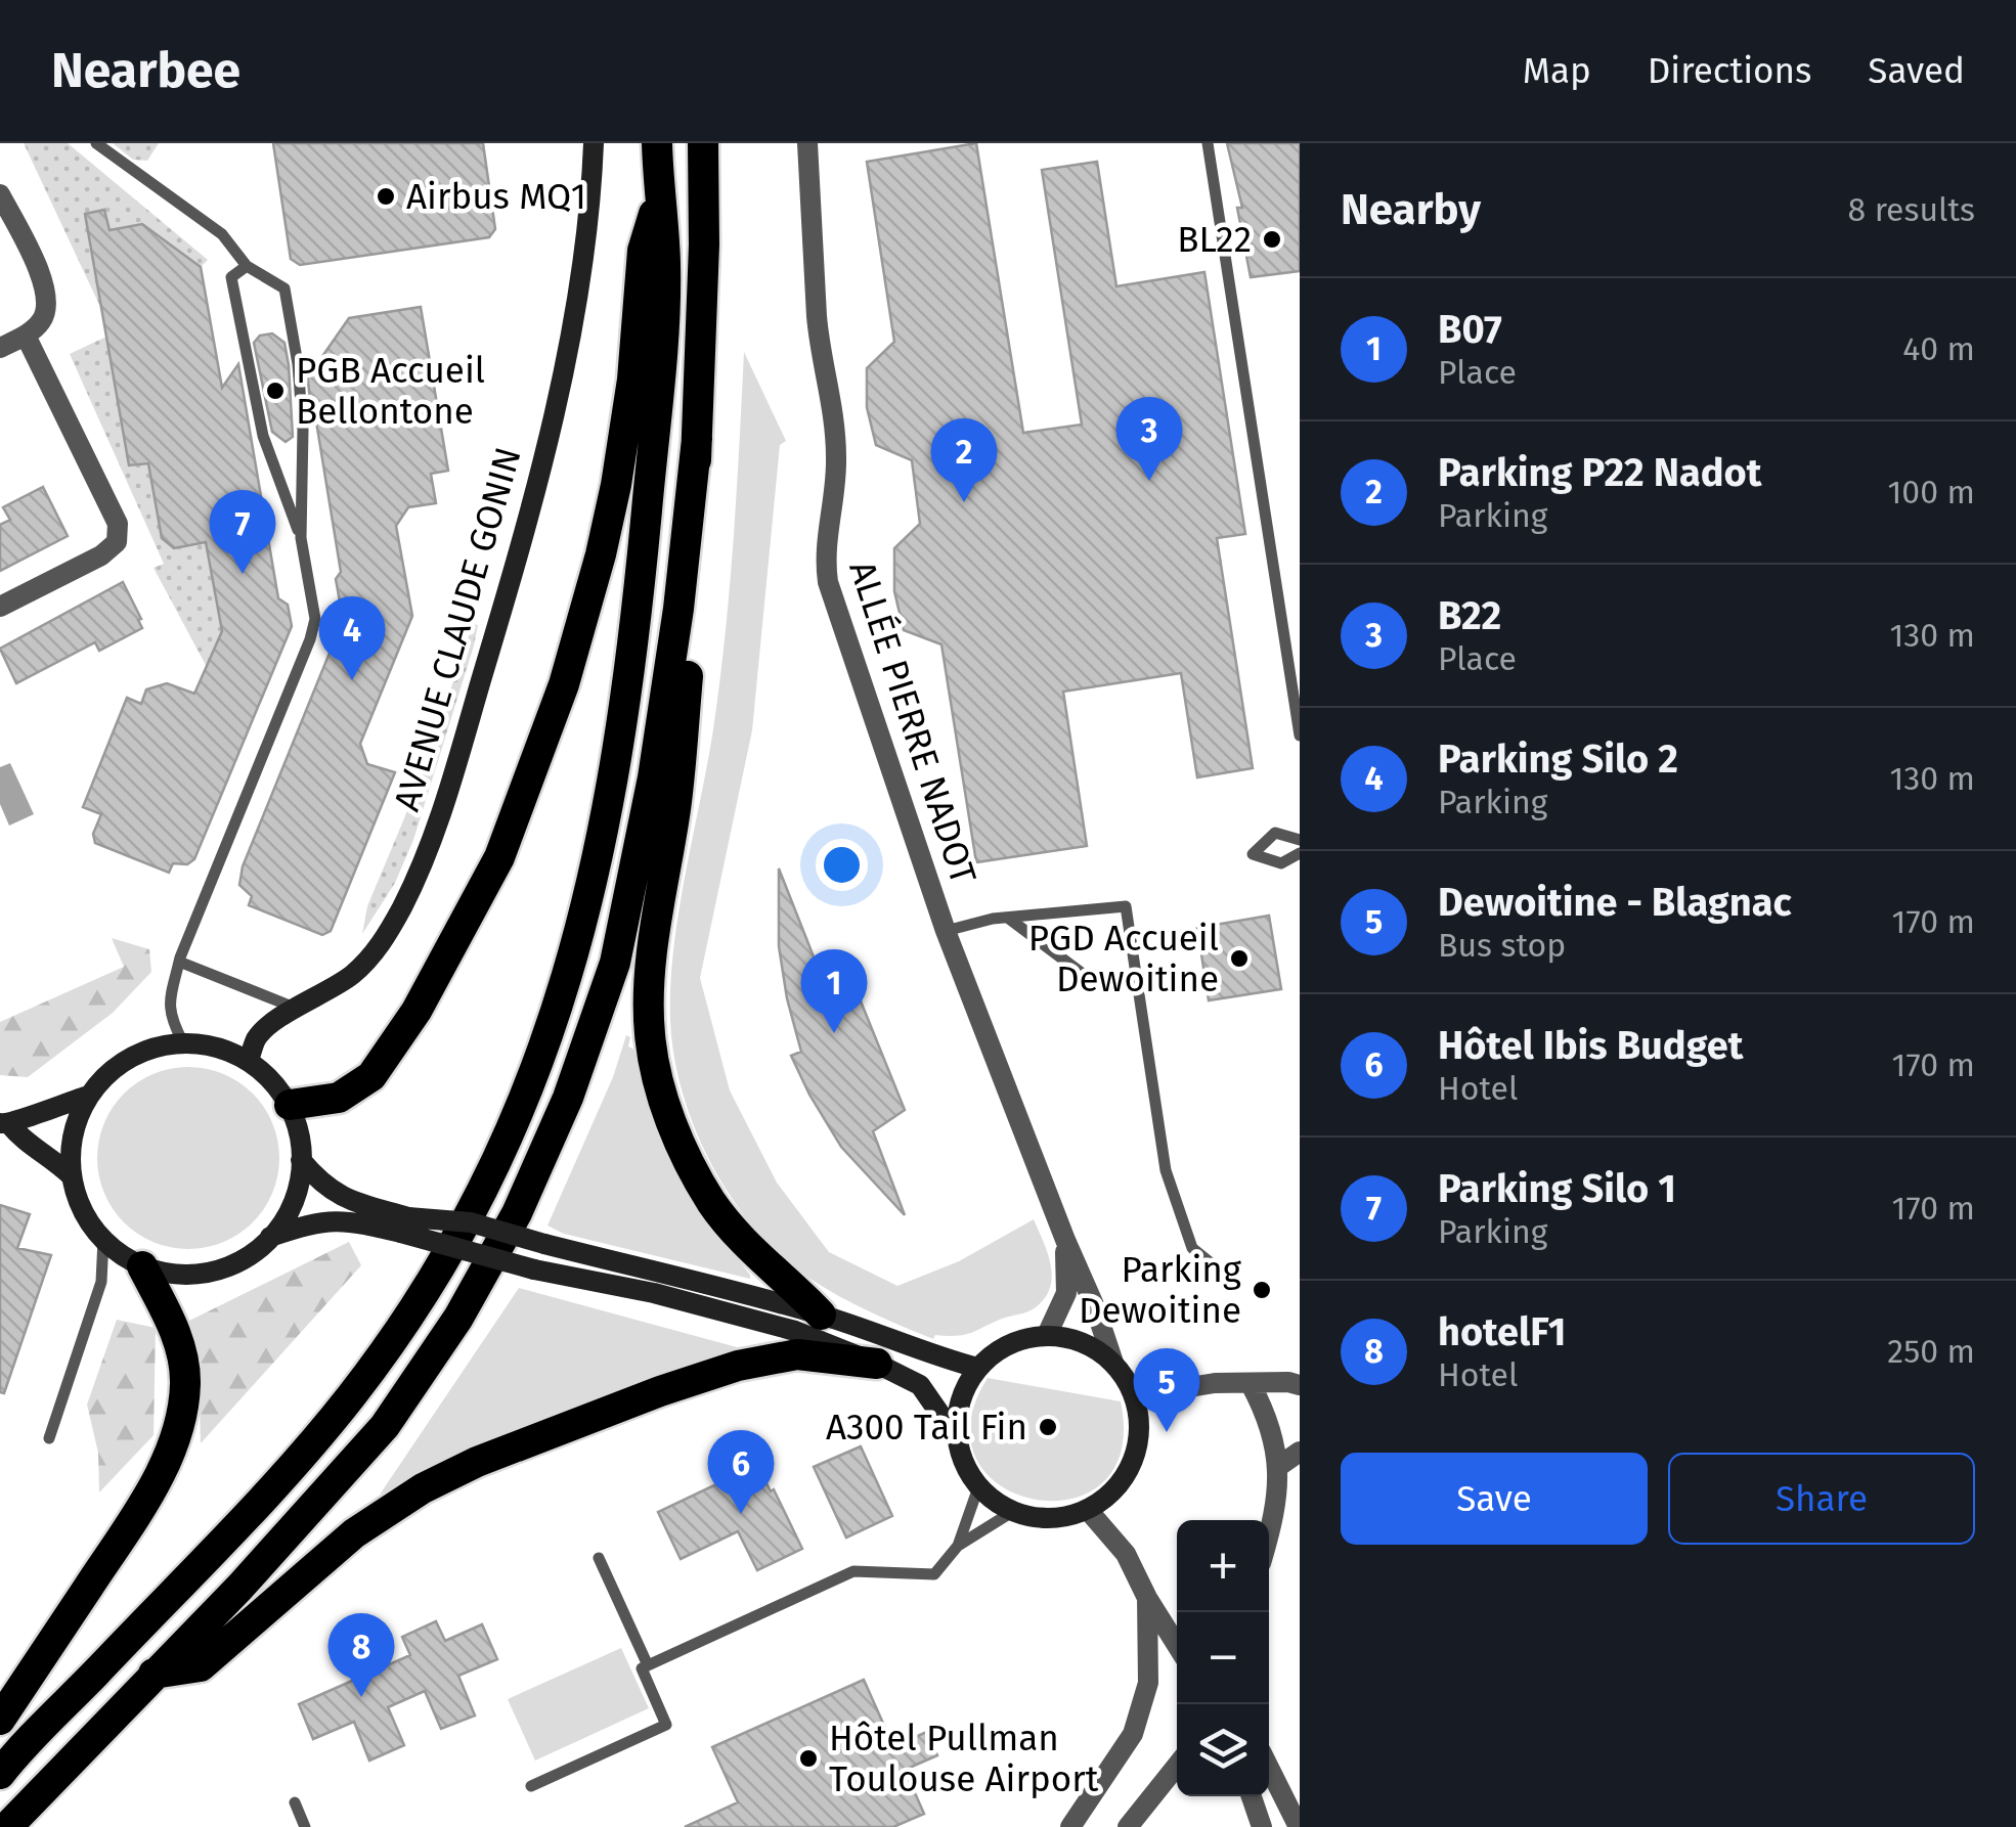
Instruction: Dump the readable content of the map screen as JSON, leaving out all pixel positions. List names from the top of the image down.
{
  "streets": {
    "main road": ["AVENUE CLAUDE GONIN"],
    "street": ["ALLÉE PIERRE NADOT"]
  },
  "places": [
    "Airbus MQ1",
    "BL22",
    "PGB Accueil Bellontone",
    "PGD Accueil Dewoitine",
    "Parking Dewoitine",
    "A300 Tail Fin",
    "Hôtel Pullman Toulouse Airport"
  ],
  "page": {
    "header": "Nearbee",
    "nav": ["Map", "Directions", "Saved"],
    "heading": ["Nearby", "8 results"],
    "list": [
      {
        "mark": "1",
        "name": "B07",
        "note": "Place",
        "value": "40 m"
      },
      {
        "mark": "2",
        "name": "Parking P22 Nadot",
        "note": "Parking",
        "value": "100 m"
      },
      {
        "mark": "3",
        "name": "B22",
        "note": "Place",
        "value": "130 m"
      },
      {
        "mark": "4",
        "name": "Parking Silo 2",
        "note": "Parking",
        "value": "130 m"
      },
      {
        "mark": "5",
        "name": "Dewoitine - Blagnac",
        "note": "Bus stop",
        "value": "170 m"
      },
      {
        "mark": "6",
        "name": "Hôtel Ibis Budget",
        "note": "Hotel",
        "value": "170 m"
      },
      {
        "mark": "7",
        "name": "Parking Silo 1",
        "note": "Parking",
        "value": "170 m"
      },
      {
        "mark": "8",
        "name": "hotelF1",
        "note": "Hotel",
        "value": "250 m"
      }
    ],
    "pins": [
      "3",
      "2",
      "7",
      "4",
      "1",
      "5",
      "6",
      "8"
    ],
    "buttons": ["Save", "Share"],
    "map_buttons": ["+", "−"]
  }
}
